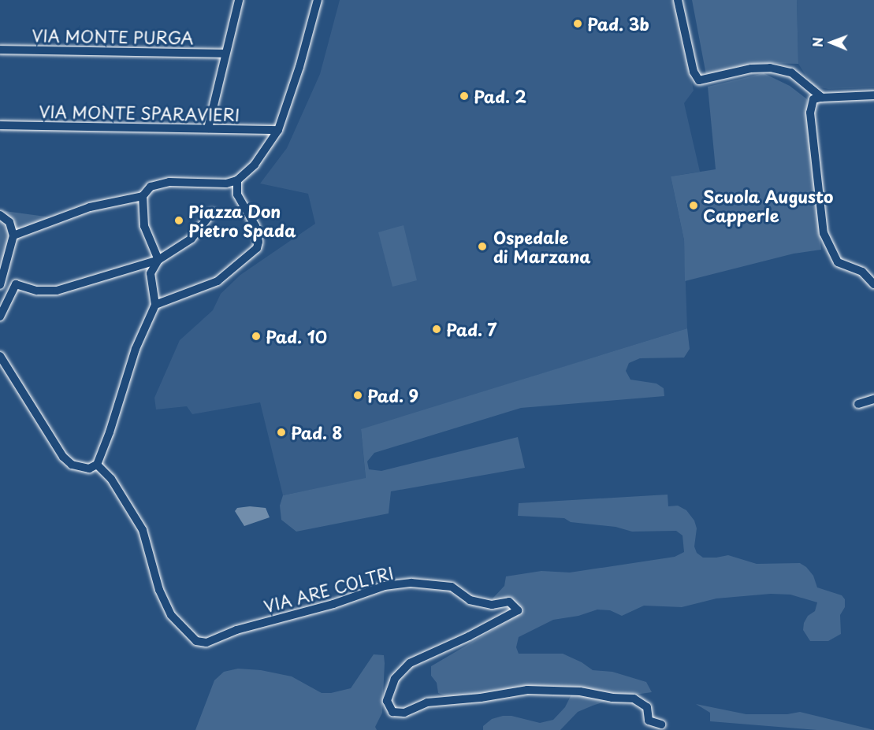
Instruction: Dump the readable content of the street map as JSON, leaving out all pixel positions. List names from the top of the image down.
{
  "streets": {
    "street": ["VIA MONTE PURGA", "VIA MONTE SPARAVIERI", "VIA ARE COLTRI"]
  },
  "places": [
    "Pad. 3b",
    "Pad. 2",
    "Scuola Augusto Capperle",
    "Piazza Don Pietro Spada",
    "Ospedale di Marzana",
    "Pad. 7",
    "Pad. 10",
    "Pad. 9",
    "Pad. 8"
  ],
  "north": "left"
}
